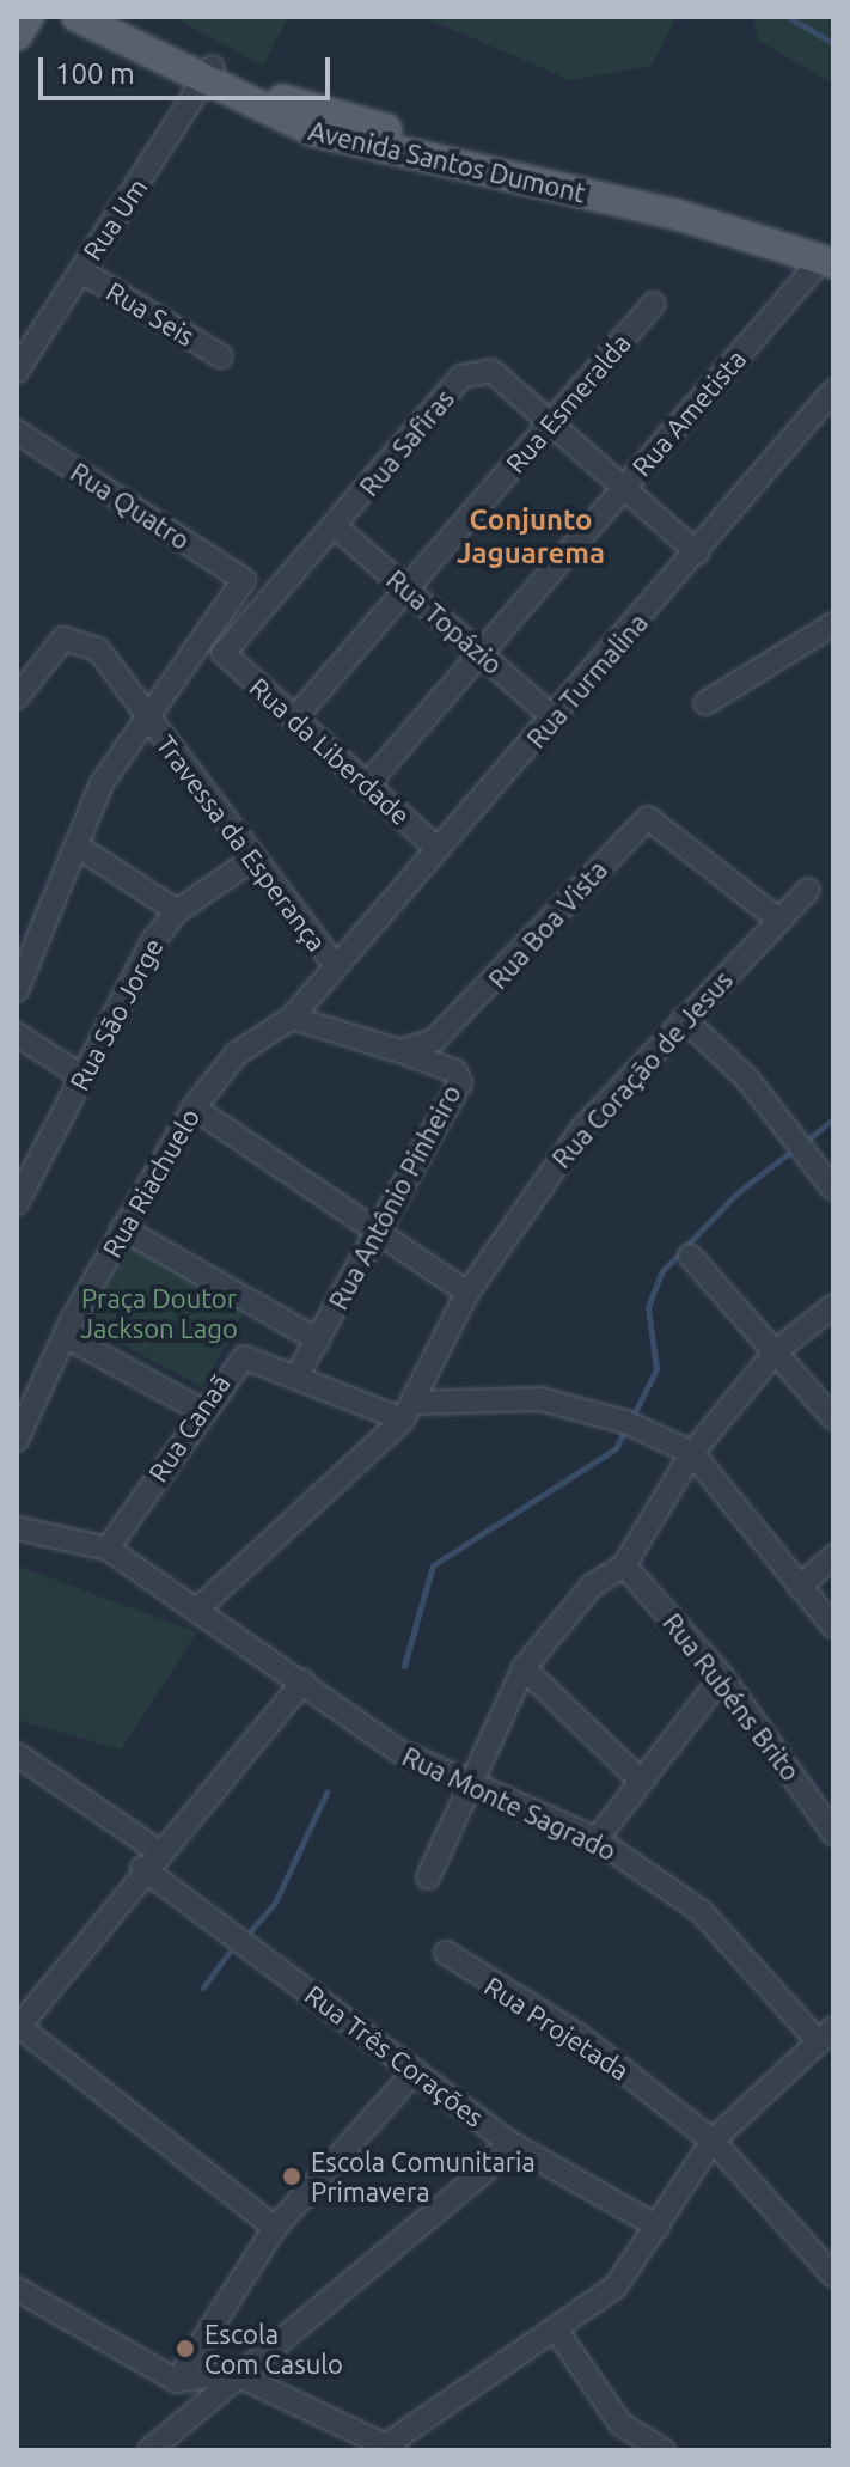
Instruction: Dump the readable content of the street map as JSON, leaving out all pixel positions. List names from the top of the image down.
{
  "streets": {
    "main road": ["Avenida Santos Dumont"],
    "street": [
      "Rua Um",
      "Rua Seis",
      "Rua Esmeralda",
      "Rua Ametista",
      "Rua Safiras",
      "Rua Quatro",
      "Rua Topázio",
      "Rua Turmalina",
      "Rua da Liberdade",
      "Travessa da Esperança",
      "Rua Boa Vista",
      "Rua São Jorge",
      "Rua Coração de Jesus",
      "Rua Riachuelo",
      "Rua Antônio Pinheiro",
      "Rua Canaã",
      "Rua Rubéns Brito",
      "Rua Monte Sagrado",
      "Rua Projetada",
      "Rua Três Corações"
    ]
  },
  "crossings": [
    ["Avenida Santos Dumont", "Rua Um"],
    ["Avenida Santos Dumont", "Rua Ametista"],
    ["Rua Um", "Rua Seis"],
    ["Rua Esmeralda", "Rua Safiras"],
    ["Rua Esmeralda", "Rua Topázio"],
    ["Rua Esmeralda", "Rua da Liberdade"],
    ["Rua Ametista", "Rua Safiras"],
    ["Rua Ametista", "Rua Topázio"],
    ["Rua Ametista", "Rua da Liberdade"],
    ["Rua Safiras", "Rua Topázio"],
    ["Rua Safiras", "Rua Turmalina"],
    ["Rua Safiras", "Rua da Liberdade"],
    ["Rua Quatro", "Travessa da Esperança"],
    ["Rua Topázio", "Rua Turmalina"],
    ["Rua Turmalina", "Rua da Liberdade"],
    ["Rua Turmalina", "Travessa da Esperança"],
    ["Rua Turmalina", "Rua Riachuelo"],
    ["Travessa da Esperança", "Rua São Jorge"],
    ["Travessa da Esperança", "Rua Riachuelo"],
    ["Rua Boa Vista", "Rua Coração de Jesus"],
    ["Rua Boa Vista", "Rua Antônio Pinheiro"],
    ["Rua Coração de Jesus", "Rua Canaã"],
    ["Rua Coração de Jesus", "Rua Monte Sagrado"],
    ["Rua Antônio Pinheiro", "Rua Canaã"],
    ["Rua Canaã", "Rua Monte Sagrado"]
  ],
  "districts": ["Conjunto Jaguarema"],
  "parks": ["Praça Doutor Jackson Lago"],
  "places": ["Escola Comunitaria Primavera", "Escola Com Casulo"],
  "scale_bar": "100 m"
}
